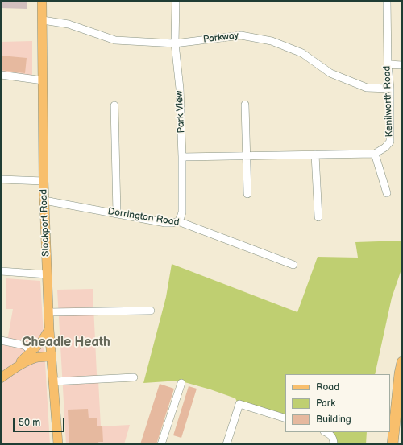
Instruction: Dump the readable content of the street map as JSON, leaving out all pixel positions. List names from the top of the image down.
{
  "streets": {
    "main road": ["Stockport Road"],
    "street": [
      "Parkway",
      "Kenilworth Road",
      "Park View",
      "Dorrington Road"
    ]
  },
  "crossings": [
    ["Parkway", "Kenilworth Road"],
    ["Parkway", "Park View"],
    ["Parkway", "Stockport Road"],
    ["Park View", "Dorrington Road"],
    ["Dorrington Road", "Stockport Road"]
  ],
  "districts": ["Cheadle Heath"],
  "legend": ["Road", "Park", "Building"],
  "scale_bar": "50 m"
}
